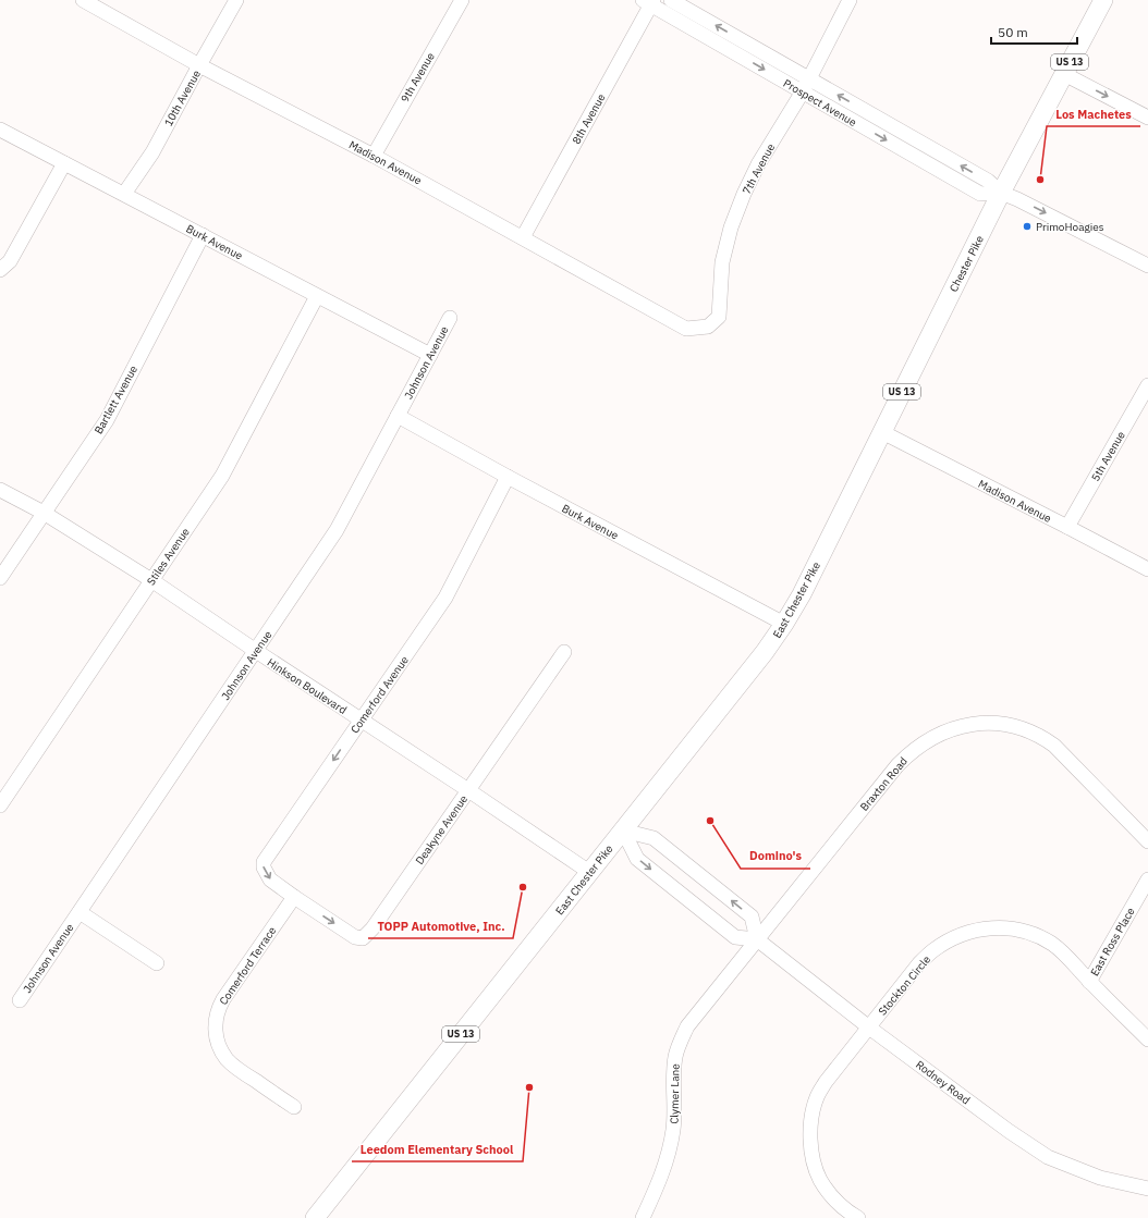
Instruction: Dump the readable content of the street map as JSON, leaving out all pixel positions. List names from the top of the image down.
{
  "streets": {
    "main road": ["US 13", "Chester Pike", "East Chester Pike"],
    "street": [
      "9th Avenue",
      "10th Avenue",
      "Prospect Avenue",
      "8th Avenue",
      "Madison Avenue",
      "7th Avenue",
      "Burk Avenue",
      "Johnson Avenue",
      "Bartlett Avenue",
      "5th Avenue",
      "Stiles Avenue",
      "Hinkson Boulevard",
      "Comerford Avenue",
      "Braxton Road",
      "Deakyne Avenue",
      "East Ross Place",
      "Comerford Terrace",
      "Stockton Circle",
      "Rodney Road",
      "Clymer Lane"
    ]
  },
  "crossings": [
    ["9th Avenue", "Madison Avenue"],
    ["10th Avenue", "Madison Avenue"],
    ["10th Avenue", "Burk Avenue"],
    ["Prospect Avenue", "8th Avenue"],
    ["Prospect Avenue", "7th Avenue"],
    ["Prospect Avenue", "Chester Pike"],
    ["8th Avenue", "Madison Avenue"],
    ["Madison Avenue", "7th Avenue"],
    ["Madison Avenue", "Chester Pike"],
    ["Madison Avenue", "5th Avenue"],
    ["Burk Avenue", "Johnson Avenue"],
    ["Burk Avenue", "Bartlett Avenue"],
    ["Burk Avenue", "Stiles Avenue"],
    ["Burk Avenue", "East Chester Pike"],
    ["Burk Avenue", "Comerford Avenue"],
    ["Chester Pike", "East Chester Pike"],
    ["Johnson Avenue", "Hinkson Boulevard"],
    ["Bartlett Avenue", "Hinkson Boulevard"],
    ["Stiles Avenue", "Hinkson Boulevard"],
    ["East Chester Pike", "Hinkson Boulevard"],
    ["East Chester Pike", "Rodney Road"],
    ["Hinkson Boulevard", "Comerford Avenue"],
    ["Hinkson Boulevard", "Deakyne Avenue"],
    ["Comerford Avenue", "Deakyne Avenue"],
    ["Comerford Avenue", "Comerford Terrace"],
    ["Braxton Road", "Rodney Road"],
    ["Braxton Road", "Clymer Lane"],
    ["Deakyne Avenue", "Comerford Terrace"],
    ["East Ross Place", "Stockton Circle"],
    ["Stockton Circle", "Rodney Road"],
    ["Rodney Road", "Clymer Lane"]
  ],
  "one_way": ["Comerford Avenue"],
  "places": [
    "Los Machetes",
    "PrimoHoagies",
    "Domino's",
    "TOPP Automotive, Inc.",
    "Leedom Elementary School"
  ],
  "scale_bar": "50 m"
}
